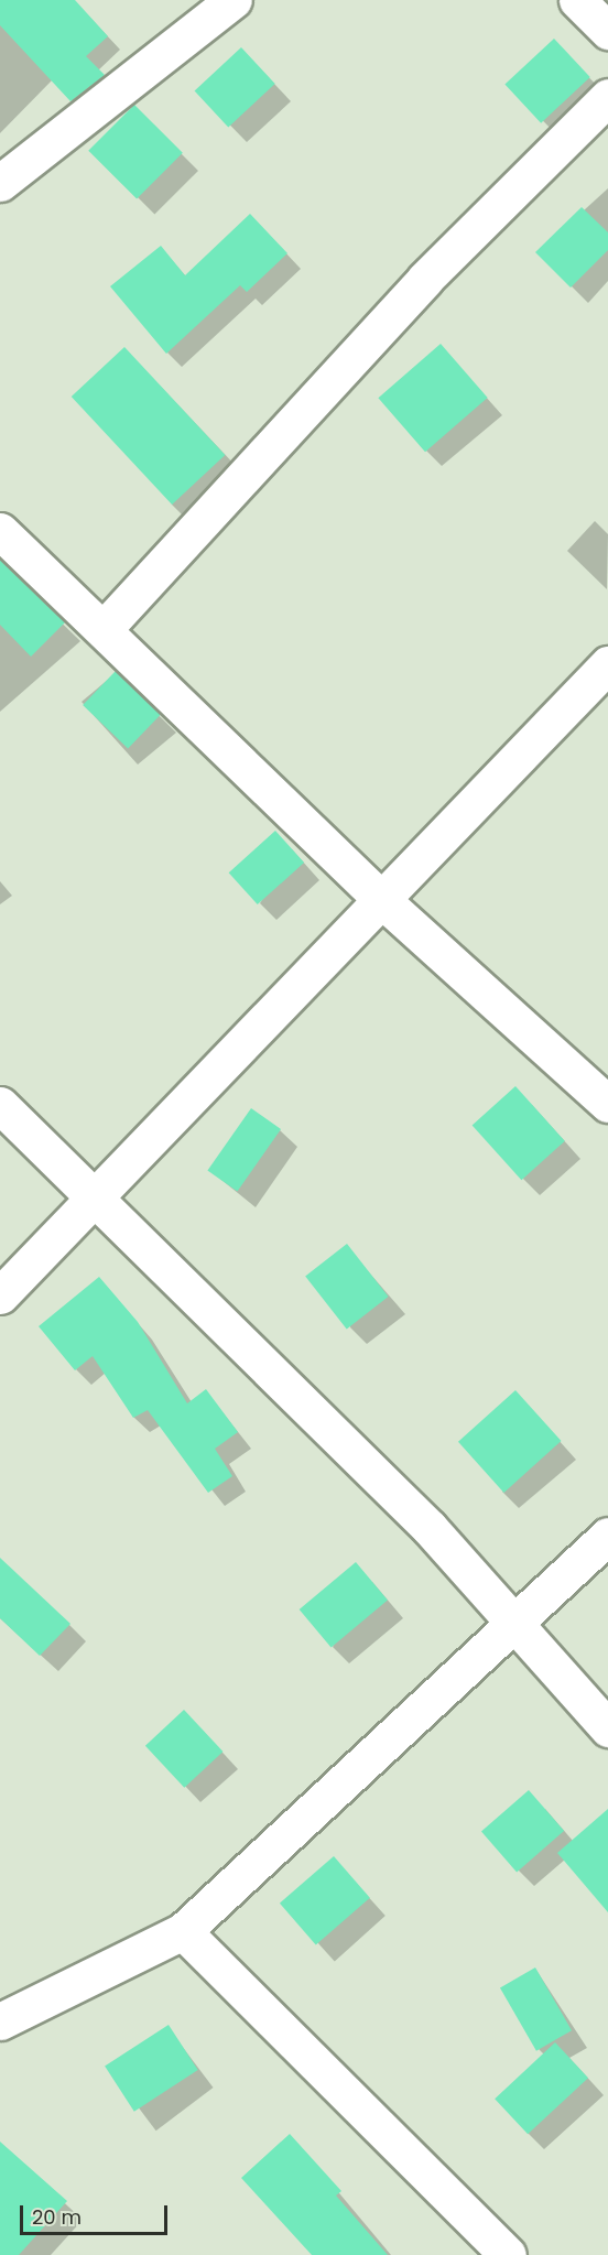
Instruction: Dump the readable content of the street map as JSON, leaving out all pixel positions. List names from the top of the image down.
{
  "scale_bar": "20 m"
}
